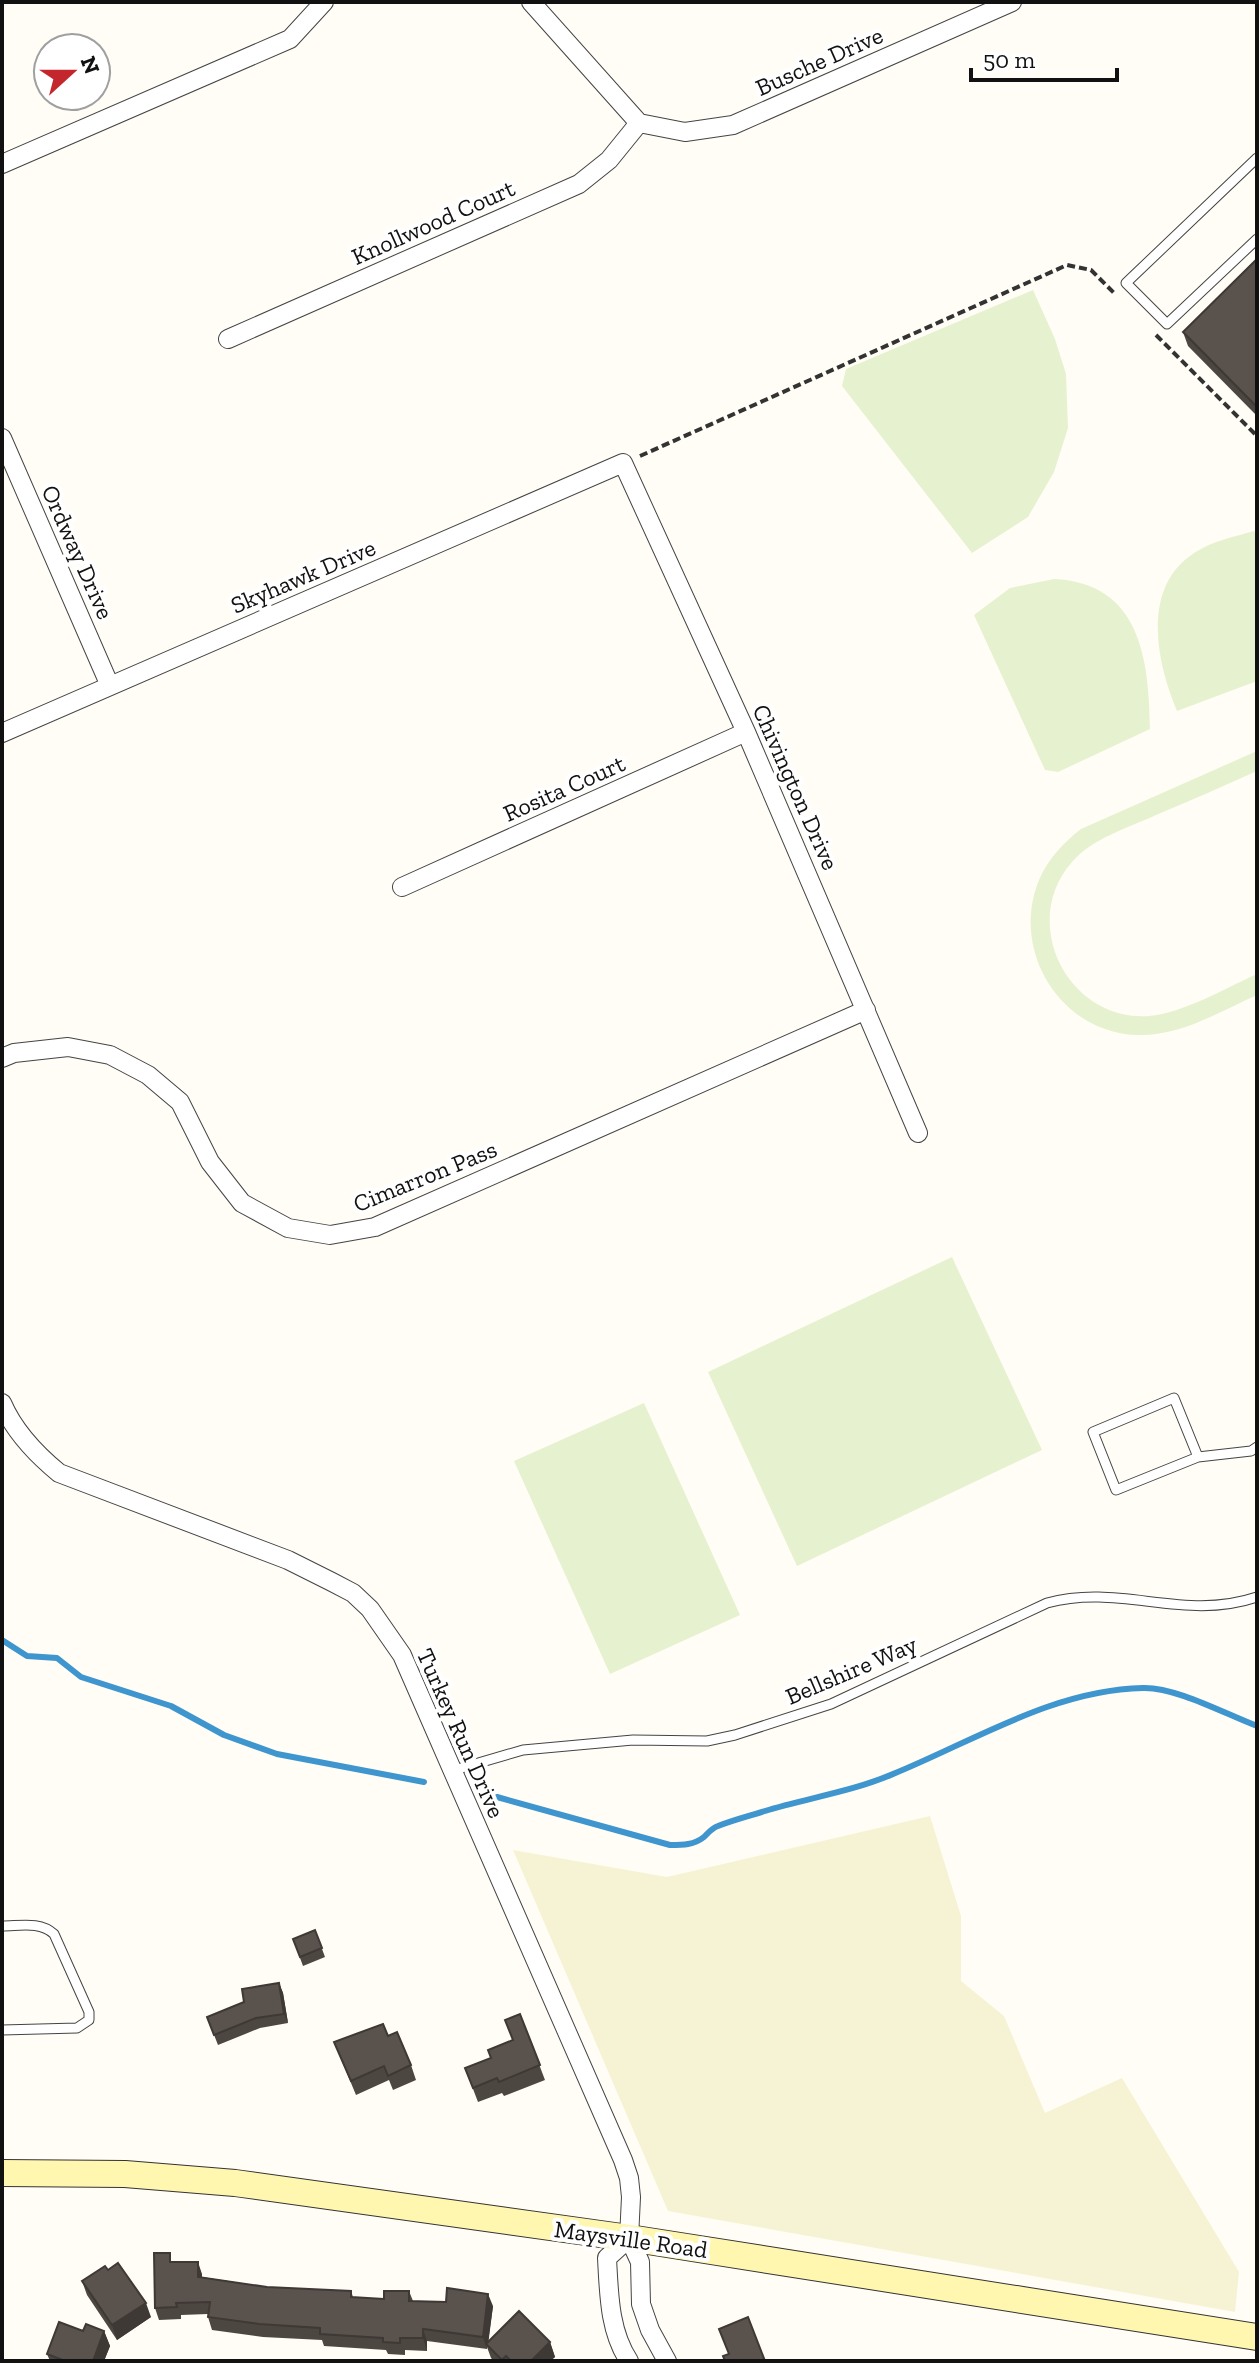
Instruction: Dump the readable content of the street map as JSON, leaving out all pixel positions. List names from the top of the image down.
{
  "streets": {
    "main road": ["Maysville Road"],
    "street": [
      "Busche Drive",
      "Knollwood Court",
      "Ordway Drive",
      "Skyhawk Drive",
      "Chivington Drive",
      "Rosita Court",
      "Cimarron Pass",
      "Turkey Run Drive"
    ],
    "lane": ["Bellshire Way"]
  },
  "crossings": [
    ["Busche Drive", "Knollwood Court"],
    ["Ordway Drive", "Skyhawk Drive"],
    ["Skyhawk Drive", "Chivington Drive"],
    ["Chivington Drive", "Rosita Court"],
    ["Chivington Drive", "Cimarron Pass"],
    ["Bellshire Way", "Turkey Run Drive"],
    ["Turkey Run Drive", "Maysville Road"]
  ],
  "scale_bar": "50 m",
  "north": "right"
}
